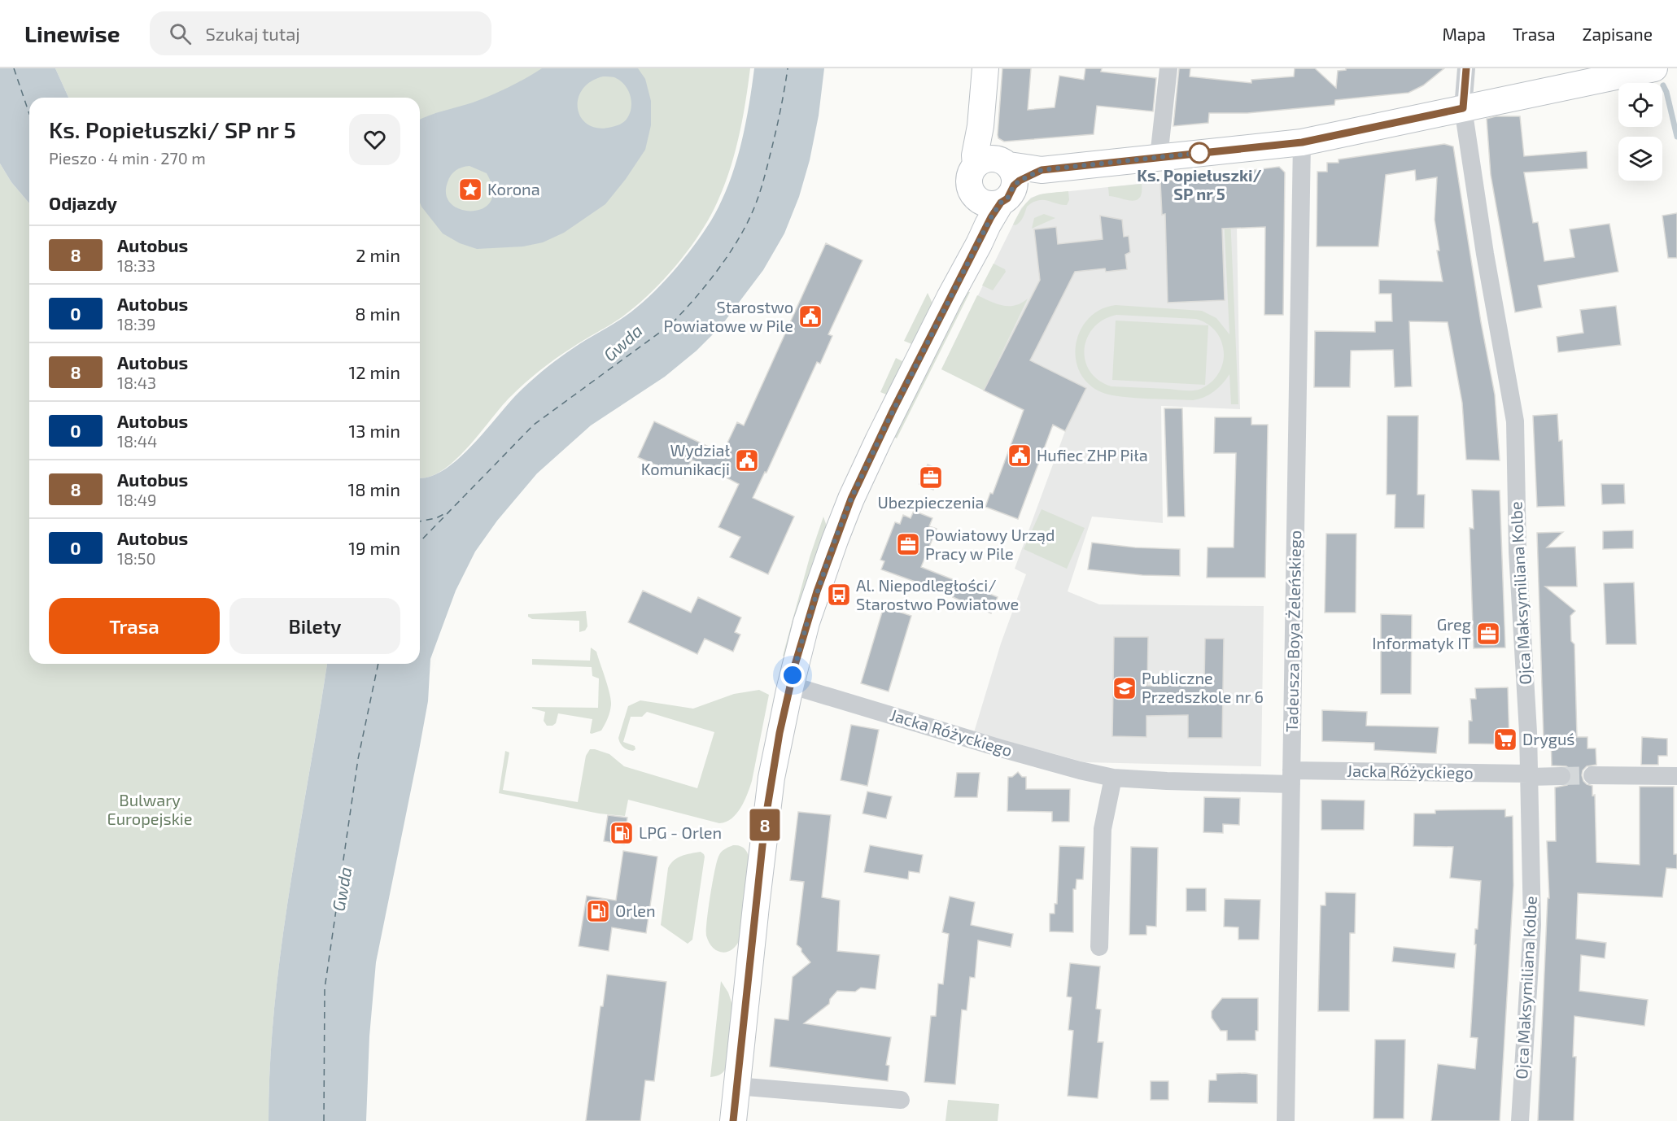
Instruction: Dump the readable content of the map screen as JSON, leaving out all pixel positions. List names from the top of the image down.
{
  "streets": {
    "street": ["Ojca Maksymiliana Kolbe", "Tadeusza Boya Żeleńskiego", "Jacka Różyckiego"]
  },
  "crossings": [
    ["Ojca Maksymiliana Kolbe", "Jacka Różyckiego"],
    ["Tadeusza Boya Żeleńskiego", "Jacka Różyckiego"]
  ],
  "water": ["Gwda"],
  "parks": ["Bulwary Europejskie"],
  "places": {
    "other": ["Ks. Popiełuszki/ SP nr 5"],
    "place": ["Korona"],
    "public building": ["Starostwo Powiatowe w Pile", "Hufiec ZHP Piła", "Wydział Komunikacji"],
    "office": ["Ubezpieczenia", "Powiatowy Urząd Pracy w Pile", "Greg Informatyk IT"],
    "bus stop": ["Al. Niepodległości/ Starostwo Powiatowe"],
    "school or university": ["Publiczne Przedszkole nr 6"],
    "supermarket": ["Dryguś"],
    "fuel station": ["LPG - Orlen", "Orlen"]
  },
  "lines": ["bus line 8"],
  "page": {
    "header": "Linewise",
    "search": "Szukaj tutaj",
    "nav": ["Mapa", "Trasa", "Zapisane"],
    "on_map": "8",
    "heading": [
      ["Ks. Popiełuszki/ SP nr 5", "Pieszo · 4 min · 270 m"],
      "Odjazdy"
    ],
    "list": [
      {
        "mark": "8",
        "name": "Autobus",
        "note": "18:33",
        "value": "2 min"
      },
      {
        "mark": "0",
        "name": "Autobus",
        "note": "18:39",
        "value": "8 min"
      },
      {
        "mark": "8",
        "name": "Autobus",
        "note": "18:43",
        "value": "12 min"
      },
      {
        "mark": "0",
        "name": "Autobus",
        "note": "18:44",
        "value": "13 min"
      },
      {
        "mark": "8",
        "name": "Autobus",
        "note": "18:49",
        "value": "18 min"
      },
      {
        "mark": "0",
        "name": "Autobus",
        "note": "18:50",
        "value": "19 min"
      }
    ],
    "buttons": ["Trasa", "Bilety"]
  }
}
